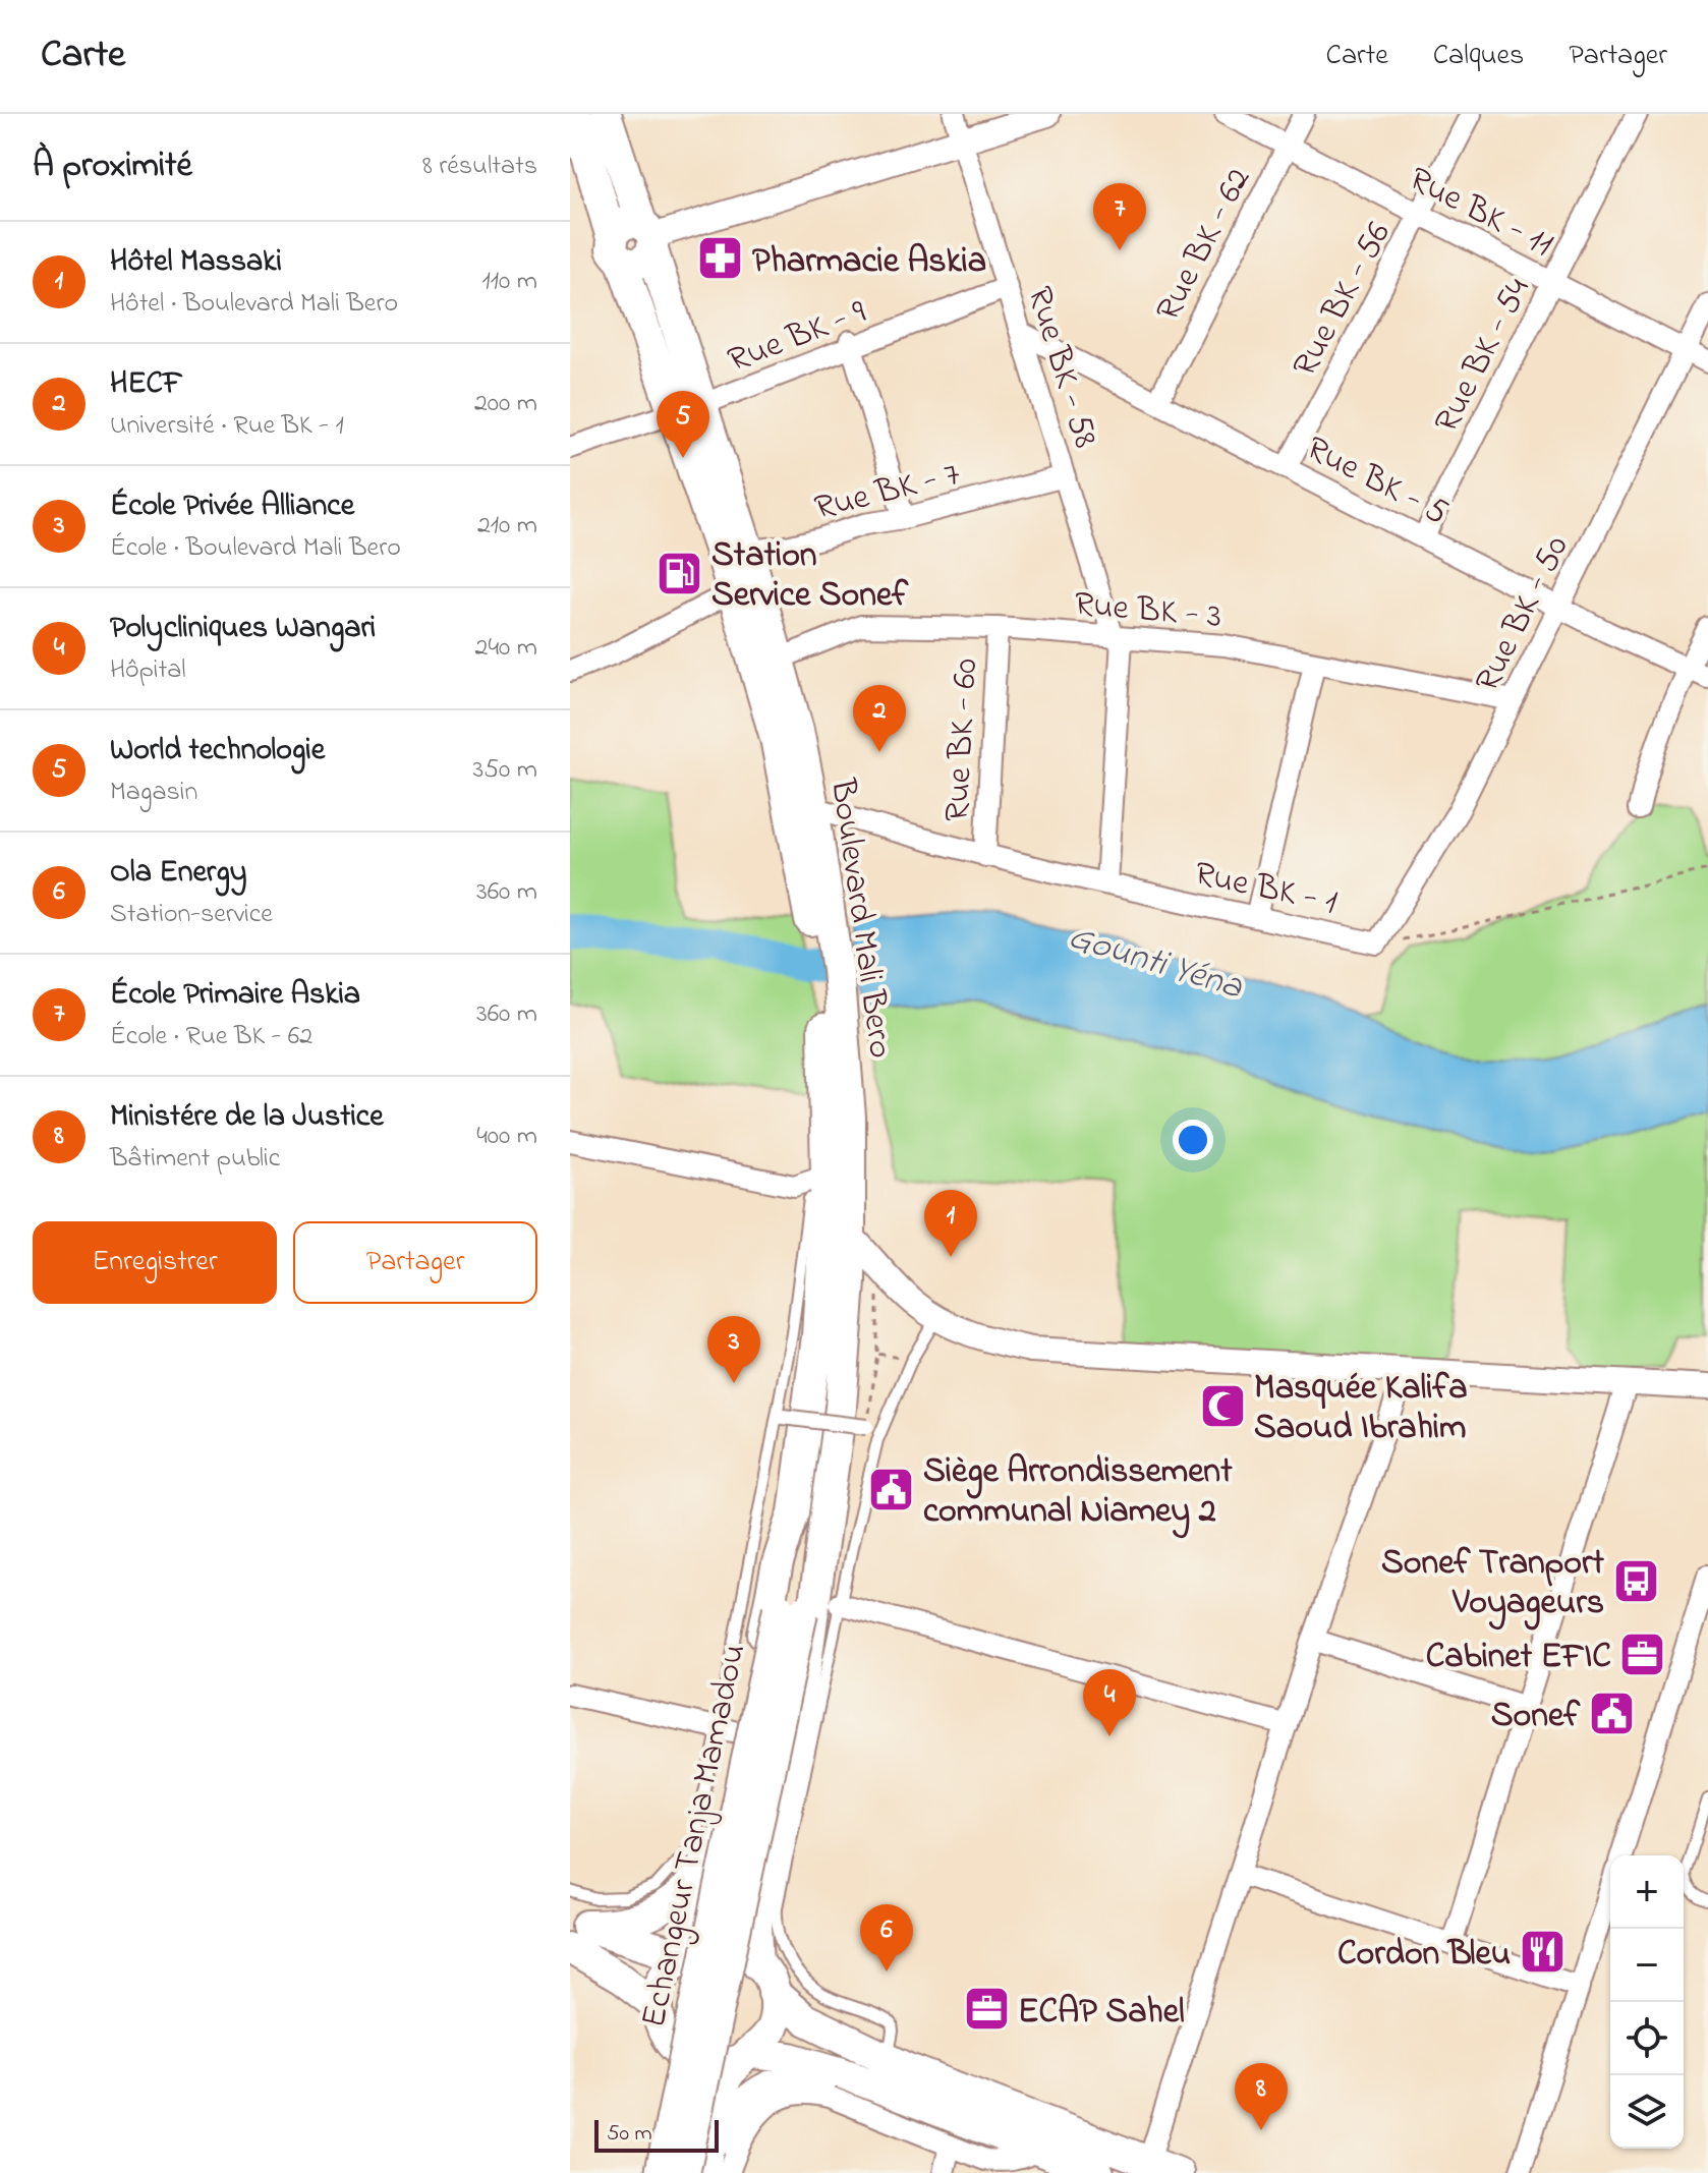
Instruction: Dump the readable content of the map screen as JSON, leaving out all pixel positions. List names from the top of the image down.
{
  "streets": {
    "main road": ["Boulevard Mali Bero", "Echangeur Tanja Mamadou"],
    "street": [
      "Rue BK - 11",
      "Rue BK - 62",
      "Rue BK - 56",
      "Rue BK - 9",
      "Rue BK - 54",
      "Rue BK - 58",
      "Rue BK - 5",
      "Rue BK - 7",
      "Rue BK - 3",
      "Rue BK - 50",
      "Rue BK - 60",
      "Rue BK - 1"
    ]
  },
  "crossings": [
    ["Rue BK - 11", "Rue BK - 62"],
    ["Rue BK - 11", "Rue BK - 56"],
    ["Rue BK - 11", "Rue BK - 54"],
    ["Rue BK - 11", "Rue BK - 50"],
    ["Rue BK - 62", "Rue BK - 5"],
    ["Rue BK - 56", "Rue BK - 5"],
    ["Rue BK - 9", "Rue BK - 58"],
    ["Rue BK - 9", "Boulevard Mali Bero"],
    ["Rue BK - 54", "Rue BK - 5"],
    ["Rue BK - 58", "Rue BK - 5"],
    ["Rue BK - 58", "Rue BK - 7"],
    ["Rue BK - 58", "Rue BK - 3"],
    ["Rue BK - 58", "Rue BK - 1"],
    ["Rue BK - 5", "Rue BK - 50"],
    ["Rue BK - 7", "Boulevard Mali Bero"],
    ["Rue BK - 3", "Rue BK - 50"],
    ["Rue BK - 3", "Rue BK - 60"],
    ["Rue BK - 3", "Boulevard Mali Bero"],
    ["Rue BK - 50", "Rue BK - 1"],
    ["Rue BK - 60", "Rue BK - 1"],
    ["Rue BK - 1", "Boulevard Mali Bero"],
    ["Boulevard Mali Bero", "Echangeur Tanja Mamadou"]
  ],
  "water": ["Gounti Yéna"],
  "places": {
    "pharmacy": ["Pharmacie Askia"],
    "fuel station": ["Station Service Sonef"],
    "mosque": ["Masquée Kalifa Saoud Ibrahim"],
    "public building": ["Siège Arrondissement communal Niamey 2", "Sonef"],
    "bus stop": ["Sonef Tranport Voyageurs"],
    "office": ["Cabinet EFIC", "ECAP Sahel"],
    "restaurant": ["Cordon Bleu"]
  },
  "scale_bar": "50 m",
  "page": {
    "header": "Carte",
    "nav": ["Carte", "Calques", "Partager"],
    "heading": ["À proximité", "8 résultats"],
    "pins": [
      "7",
      "5",
      "2",
      "1",
      "3",
      "4",
      "6",
      "8"
    ],
    "list": [
      {
        "mark": "1",
        "name": "Hôtel Massaki",
        "note": "Hôtel · Boulevard Mali Bero",
        "value": "110 m"
      },
      {
        "mark": "2",
        "name": "HECF",
        "note": "Université · Rue BK - 1",
        "value": "200 m"
      },
      {
        "mark": "3",
        "name": "École Privée Alliance",
        "note": "École · Boulevard Mali Bero",
        "value": "210 m"
      },
      {
        "mark": "4",
        "name": "Polycliniques Wangari",
        "note": "Hôpital",
        "value": "240 m"
      },
      {
        "mark": "5",
        "name": "World technologie",
        "note": "Magasin",
        "value": "350 m"
      },
      {
        "mark": "6",
        "name": "Ola Energy",
        "note": "Station-service",
        "value": "360 m"
      },
      {
        "mark": "7",
        "name": "École Primaire Askia",
        "note": "École · Rue BK - 62",
        "value": "360 m"
      },
      {
        "mark": "8",
        "name": "Ministére de la Justice",
        "note": "Bâtiment public",
        "value": "400 m"
      }
    ],
    "buttons": ["Enregistrer", "Partager"],
    "map_buttons": ["+", "−"],
    "scale": "50 m"
  }
}
